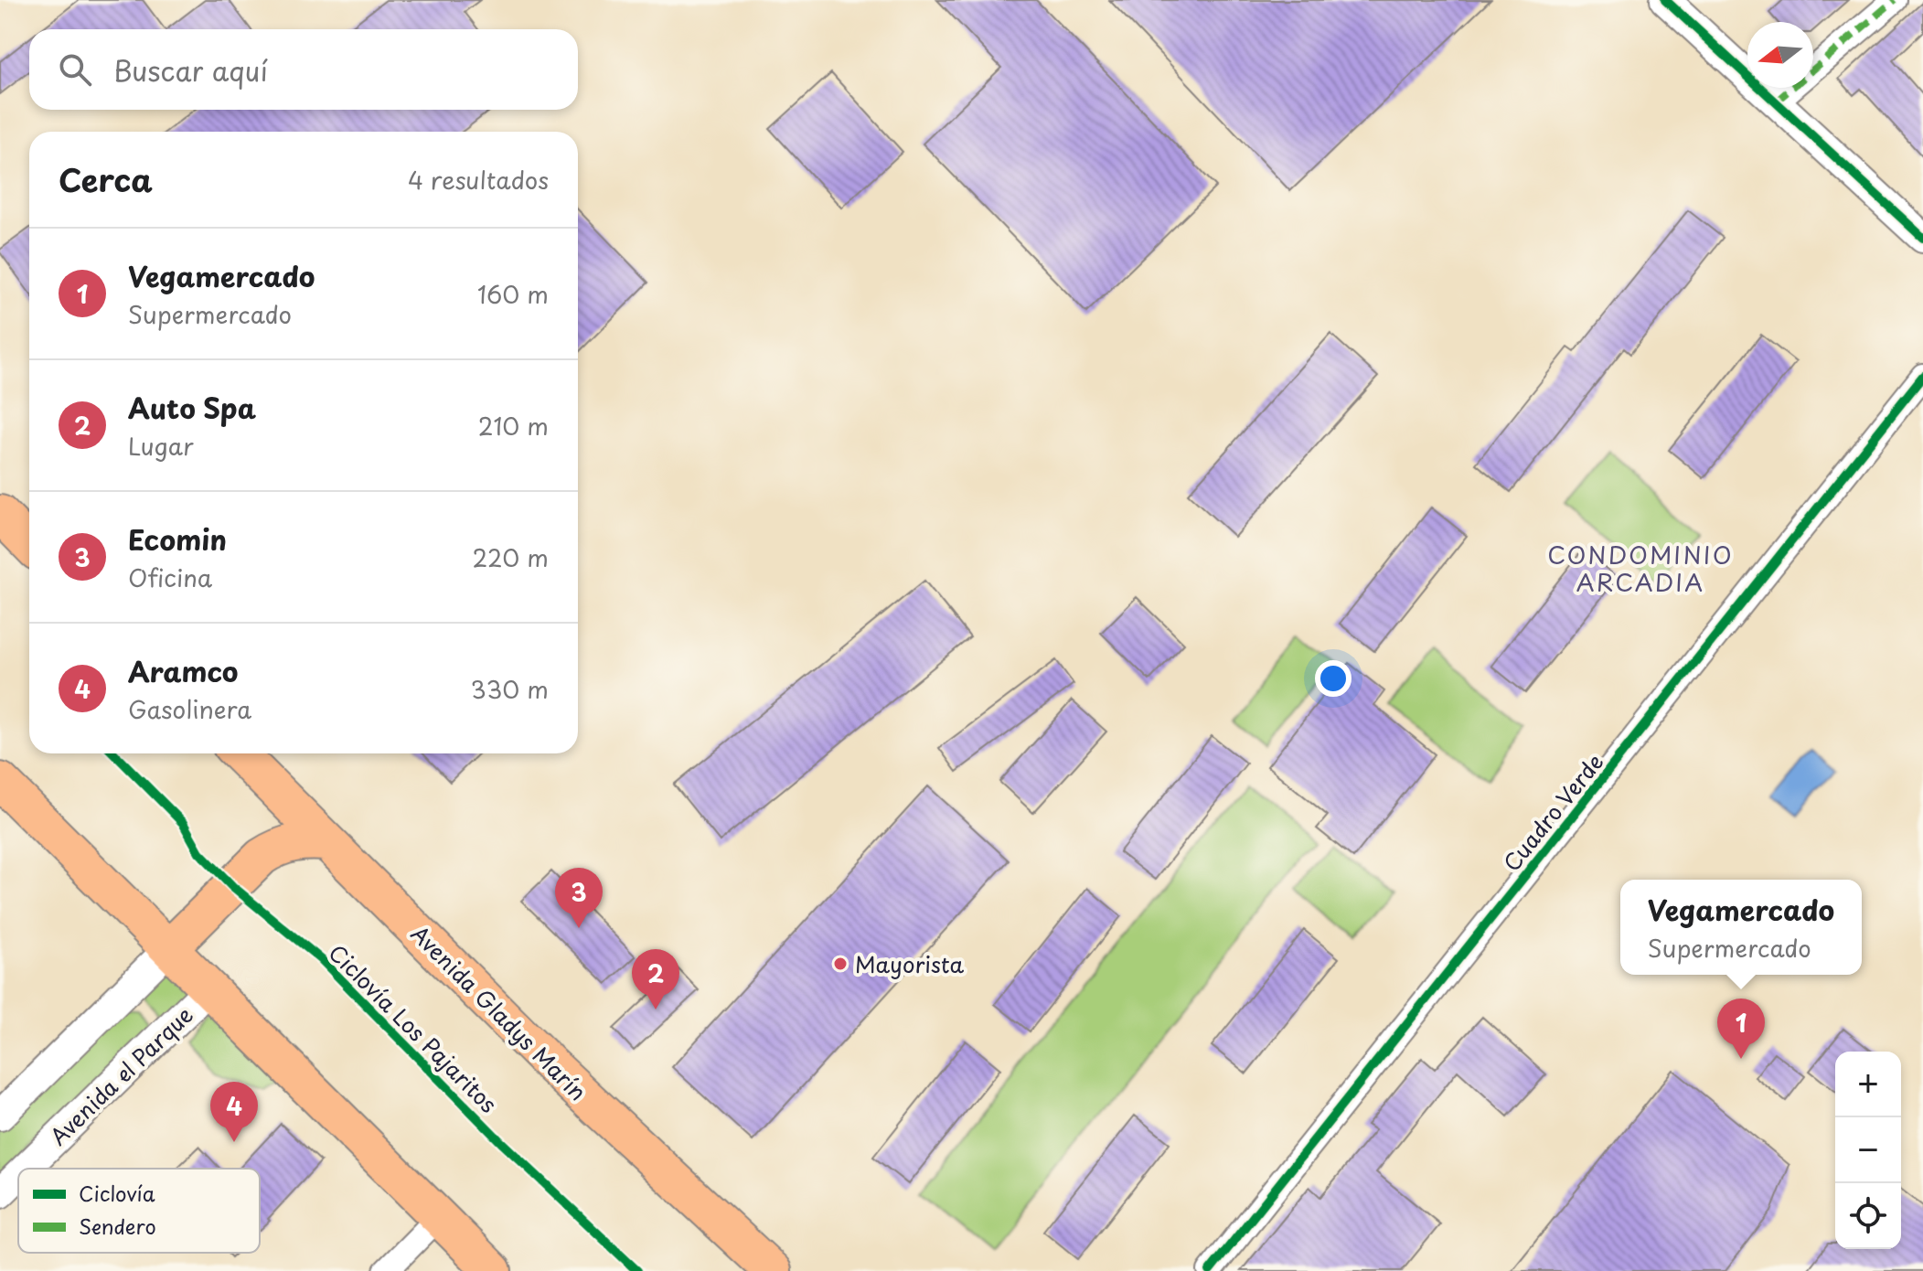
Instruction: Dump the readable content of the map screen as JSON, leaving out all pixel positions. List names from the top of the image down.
{
  "streets": {
    "main road": ["Avenida Gladys Marín"],
    "street": ["Cuadro Verde", "Avenida el Parque"],
    "cycle path": ["Ciclovía Los Pajaritos"]
  },
  "districts": ["CONDOMINIO ARCADIA"],
  "places": ["Mayorista"],
  "legend": ["Ciclovía", "Sendero"],
  "north": "left",
  "page": {
    "search": "Buscar aquí",
    "heading": ["Cerca", "4 resultados"],
    "list": [
      {
        "mark": "1",
        "name": "Vegamercado",
        "note": "Supermercado",
        "value": "160 m"
      },
      {
        "mark": "2",
        "name": "Auto Spa",
        "note": "Lugar",
        "value": "210 m"
      },
      {
        "mark": "3",
        "name": "Ecomin",
        "note": "Oficina",
        "value": "220 m"
      },
      {
        "mark": "4",
        "name": "Aramco",
        "note": "Gasolinera",
        "value": "330 m"
      }
    ],
    "pins": [
      "3",
      "2",
      "1",
      "4"
    ],
    "popup": ["Vegamercado", "Supermercado"],
    "map_buttons": ["+", "−"]
  }
}
